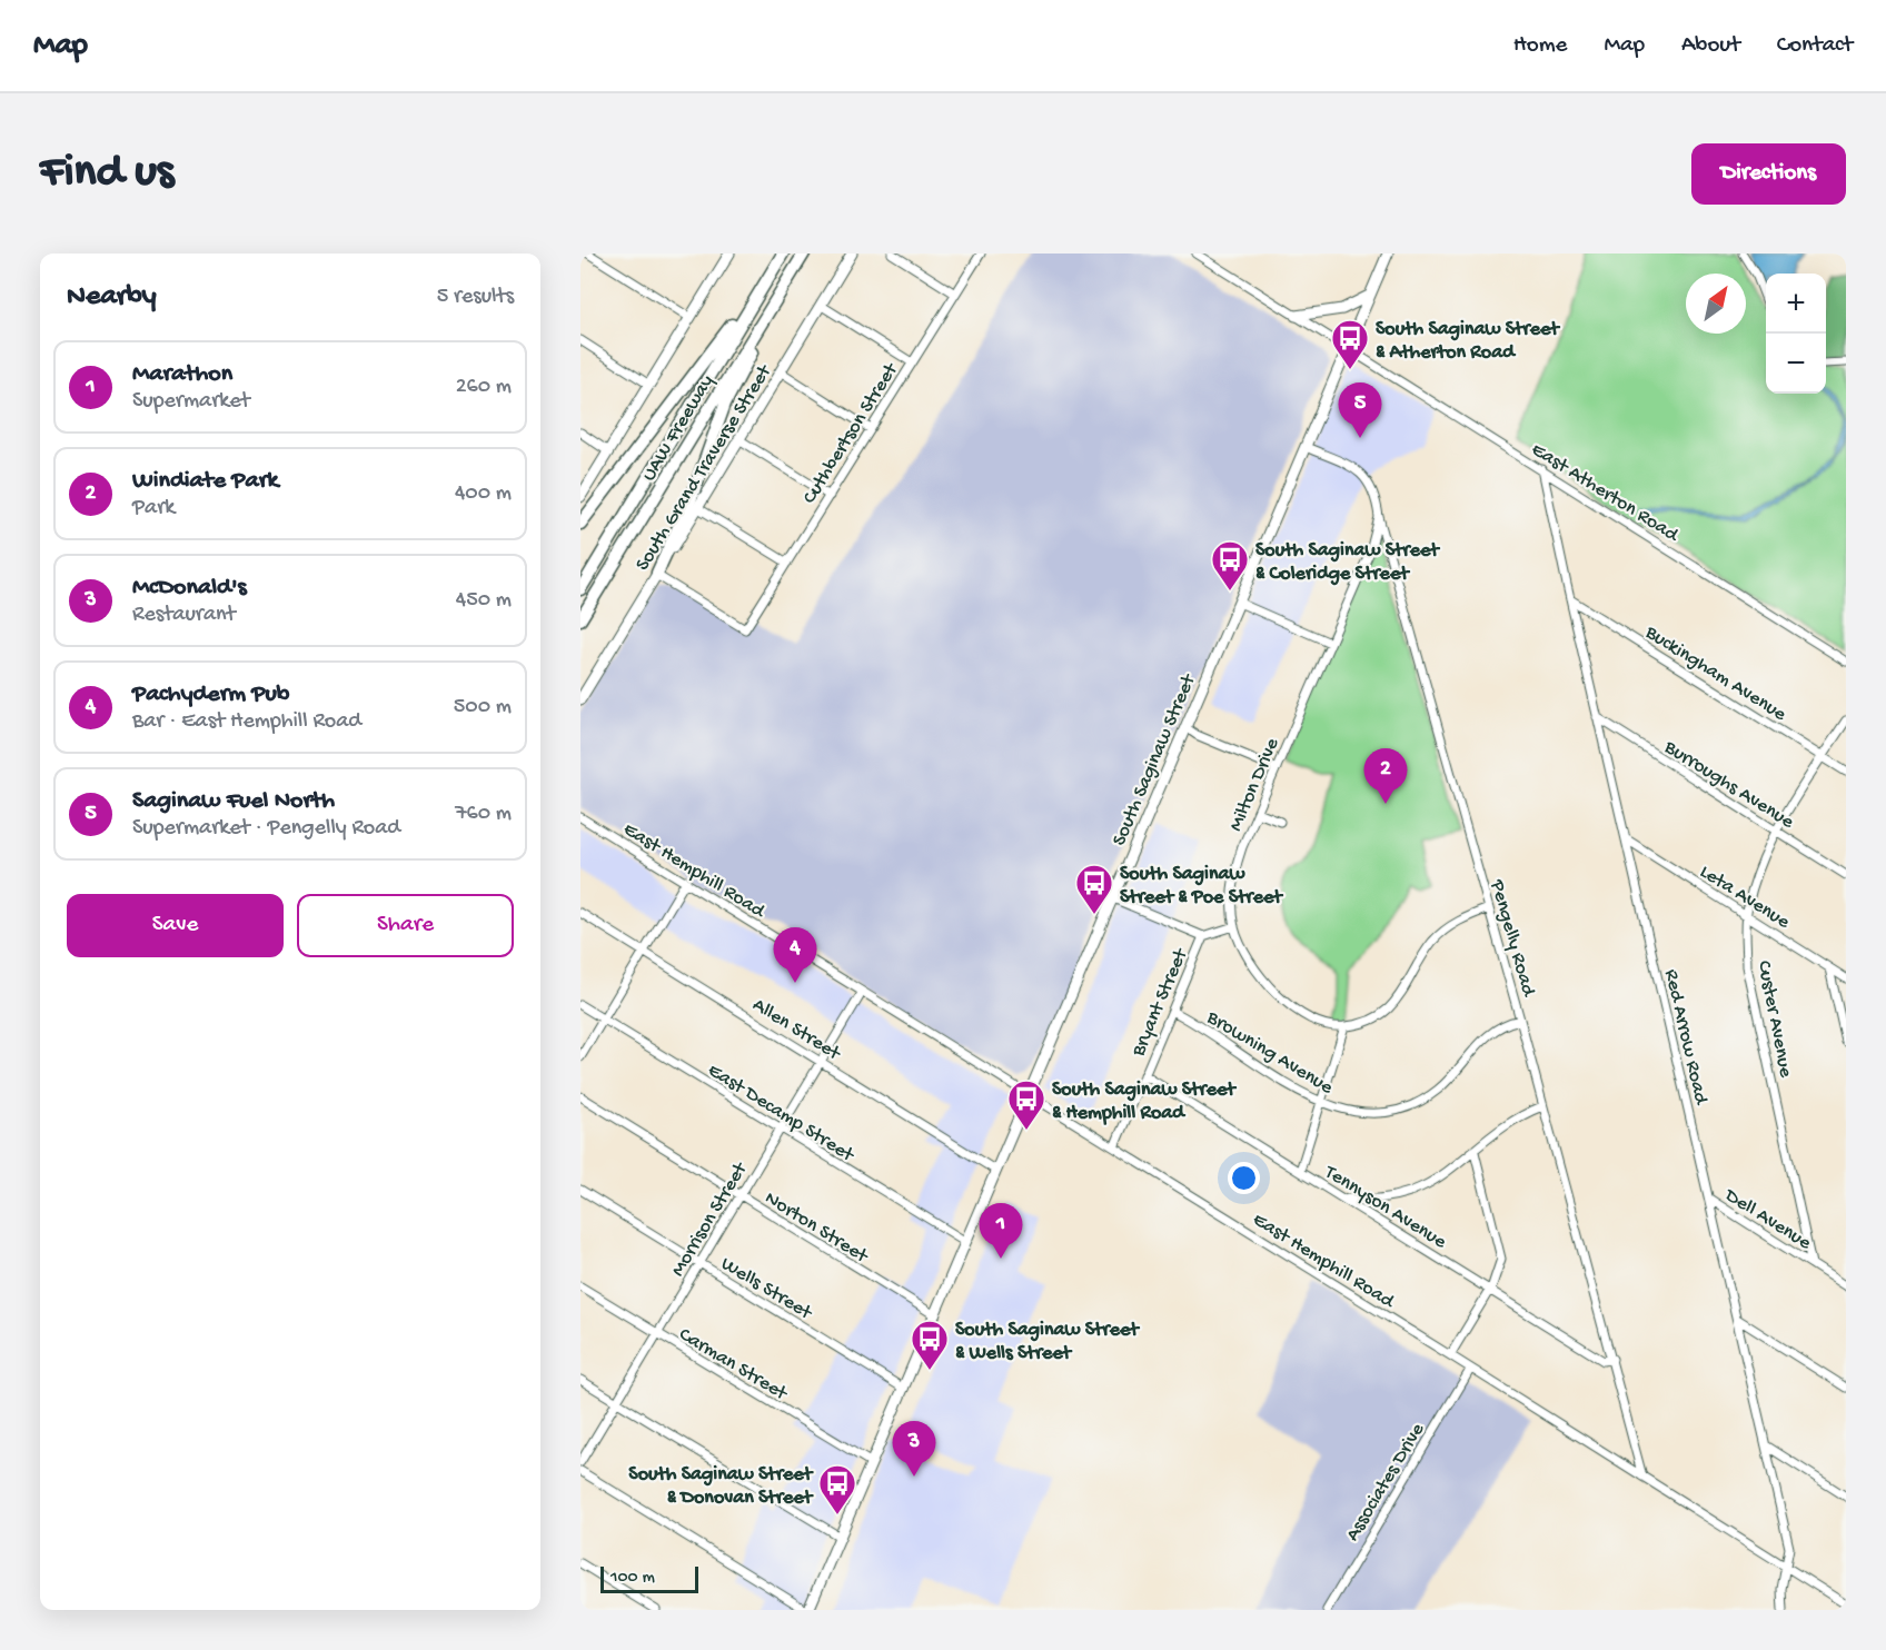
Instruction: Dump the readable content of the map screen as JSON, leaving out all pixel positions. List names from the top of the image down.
{
  "streets": {
    "highway": ["UAW Freeway"],
    "main road": ["South Grand Traverse Street", "South Saginaw Street"],
    "street": [
      "Cuthbertson Street",
      "East Atherton Road",
      "Buckingham Avenue",
      "Burroughs Avenue",
      "Milton Drive",
      "East Hemphill Road",
      "Leta Avenue",
      "Pengelly Road",
      "Bryant Street",
      "Custer Avenue",
      "Allen Street",
      "Red Arrow Road",
      "Browning Avenue",
      "East Decamp Street",
      "Tennyson Avenue",
      "Dell Avenue",
      "Morrison Street",
      "Norton Street",
      "Wells Street",
      "Carman Street",
      "Associates Drive"
    ]
  },
  "crossings": [
    ["Cuthbertson Street", "South Grand Traverse Street"],
    ["East Atherton Road", "South Saginaw Street"],
    ["East Atherton Road", "Red Arrow Road"],
    ["Buckingham Avenue", "Custer Avenue"],
    ["Buckingham Avenue", "Red Arrow Road"],
    ["South Saginaw Street", "East Hemphill Road"],
    ["South Saginaw Street", "Pengelly Road"],
    ["South Saginaw Street", "Allen Street"],
    ["South Saginaw Street", "East Decamp Street"],
    ["South Saginaw Street", "Norton Street"],
    ["South Saginaw Street", "Wells Street"],
    ["South Saginaw Street", "Carman Street"],
    ["Burroughs Avenue", "Custer Avenue"],
    ["Burroughs Avenue", "Red Arrow Road"],
    ["Milton Drive", "Pengelly Road"],
    ["Milton Drive", "Bryant Street"],
    ["East Hemphill Road", "Pengelly Road"],
    ["East Hemphill Road", "Bryant Street"],
    ["East Hemphill Road", "Red Arrow Road"],
    ["East Hemphill Road", "Morrison Street"],
    ["East Hemphill Road", "Associates Drive"],
    ["Leta Avenue", "Custer Avenue"],
    ["Leta Avenue", "Red Arrow Road"],
    ["Pengelly Road", "Browning Avenue"],
    ["Pengelly Road", "Tennyson Avenue"],
    ["Bryant Street", "Browning Avenue"],
    ["Bryant Street", "Tennyson Avenue"],
    ["Custer Avenue", "Dell Avenue"],
    ["Allen Street", "Morrison Street"],
    ["Red Arrow Road", "Dell Avenue"],
    ["East Decamp Street", "Morrison Street"],
    ["Morrison Street", "Norton Street"],
    ["Morrison Street", "Wells Street"],
    ["Morrison Street", "Carman Street"]
  ],
  "places": {
    "bus stop": [
      "South Saginaw Street & Atherton Road",
      "South Saginaw Street & Coleridge Street",
      "South Saginaw Street & Poe Street",
      "South Saginaw Street & Hemphill Road",
      "South Saginaw Street & Wells Street",
      "South Saginaw Street & Donovan Street"
    ]
  },
  "scale_bar": "100 m",
  "north": "top right",
  "page": {
    "header": "Map",
    "nav": [
      "Home",
      "Map",
      "About",
      "Contact"
    ],
    "buttons": [
      "Directions",
      ["Save", "Share"]
    ],
    "title": "Find us",
    "heading": ["Nearby", "5 results"],
    "map_buttons": ["+", "−"],
    "list": [
      {
        "mark": "1",
        "name": "Marathon",
        "note": "Supermarket",
        "value": "260 m"
      },
      {
        "mark": "2",
        "name": "Windiate Park",
        "note": "Park",
        "value": "400 m"
      },
      {
        "mark": "3",
        "name": "McDonald's",
        "note": "Restaurant",
        "value": "450 m"
      },
      {
        "mark": "4",
        "name": "Pachyderm Pub",
        "note": "Bar · East Hemphill Road",
        "value": "500 m"
      },
      {
        "mark": "5",
        "name": "Saginaw Fuel North",
        "note": "Supermarket · Pengelly Road",
        "value": "760 m"
      }
    ],
    "pins": [
      "5",
      "2",
      "4",
      "1",
      "3"
    ],
    "scale": "100 m"
  }
}
